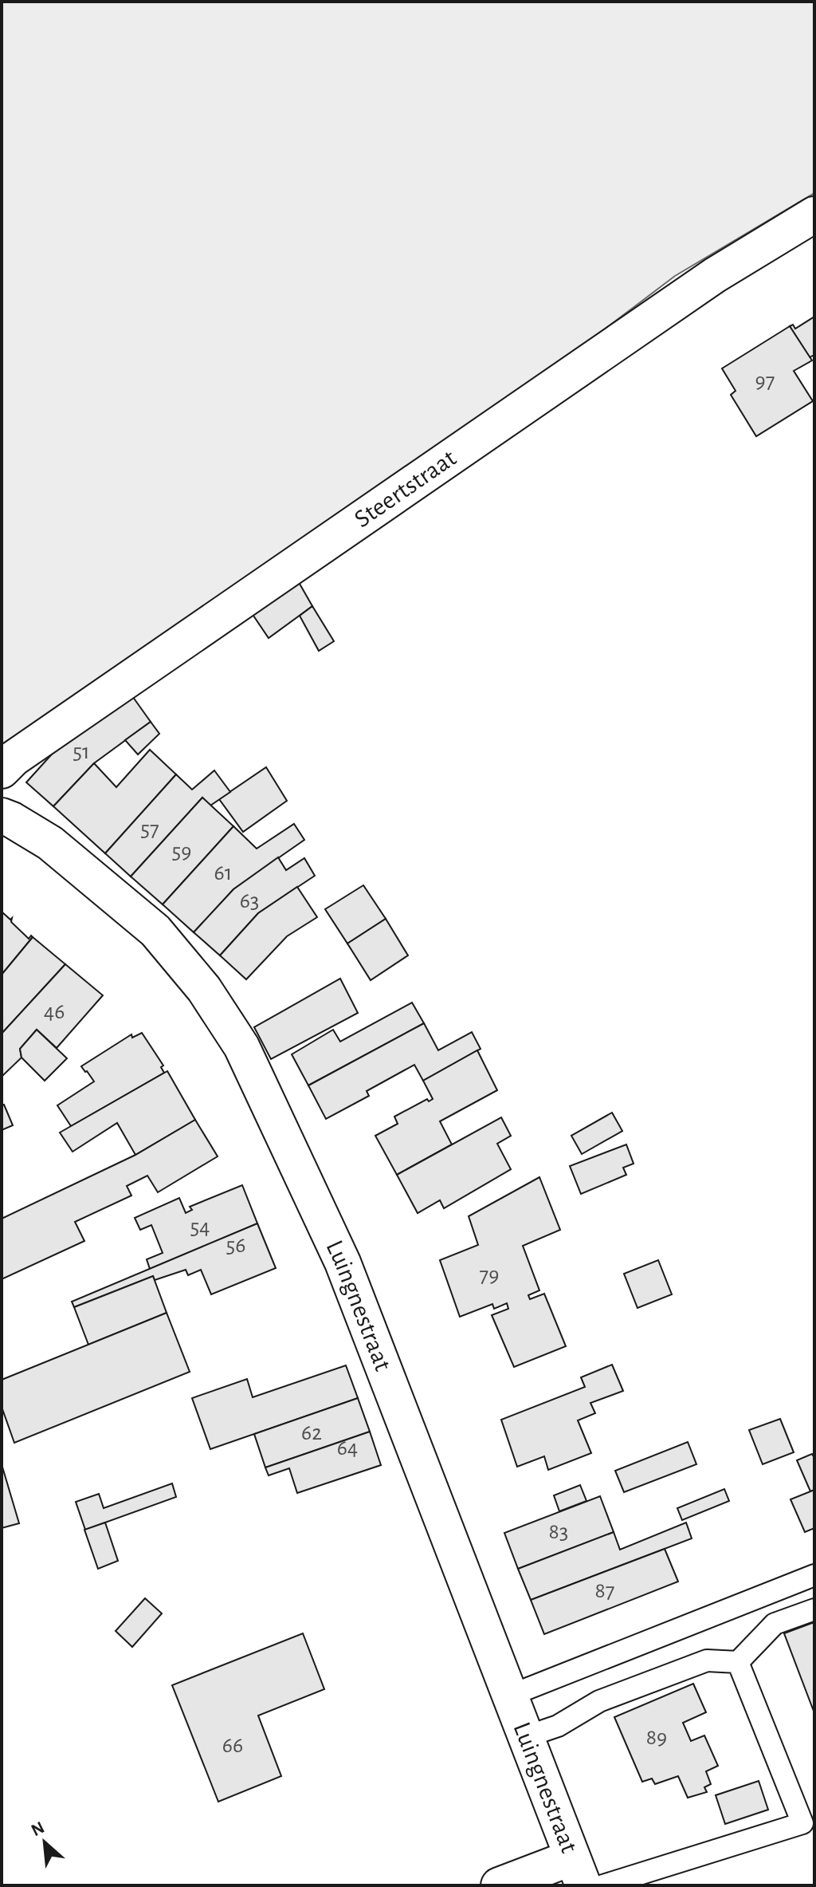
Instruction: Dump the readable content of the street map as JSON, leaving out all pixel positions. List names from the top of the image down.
{
  "streets": {
    "street": ["Steertstraat", "Luingnestraat"]
  },
  "house_numbers": [
    "97",
    "51",
    "57",
    "59",
    "61",
    "63",
    "46",
    "54",
    "56",
    "79",
    "62",
    "64",
    "83",
    "87",
    "89",
    "66"
  ],
  "north": "top left"
}
